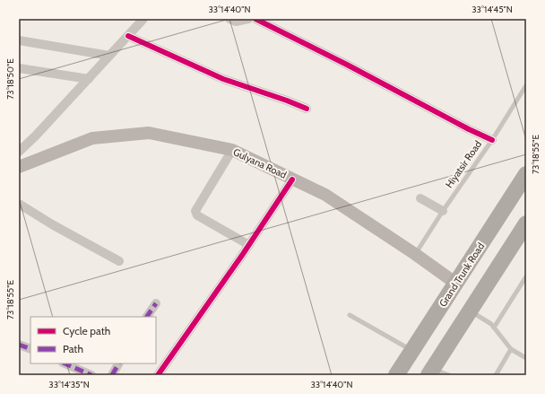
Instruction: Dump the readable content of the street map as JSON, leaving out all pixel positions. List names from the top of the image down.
{
  "streets": {
    "highway": ["Grand Trunk Road"],
    "main road": ["Gulyana Road"],
    "lane": ["Hiyatsir Road"]
  },
  "crossings": [
    ["Gulyana Road", "Hiyatsir Road"],
    ["Gulyana Road", "Grand Trunk Road"]
  ],
  "legend": ["Cycle path", "Path"],
  "coordinates": [
    "33°14'40\"N",
    "33°14'45\"N",
    "73°18'50\"E",
    "73°18'55\"E",
    "33°14'35\"N"
  ]
}
